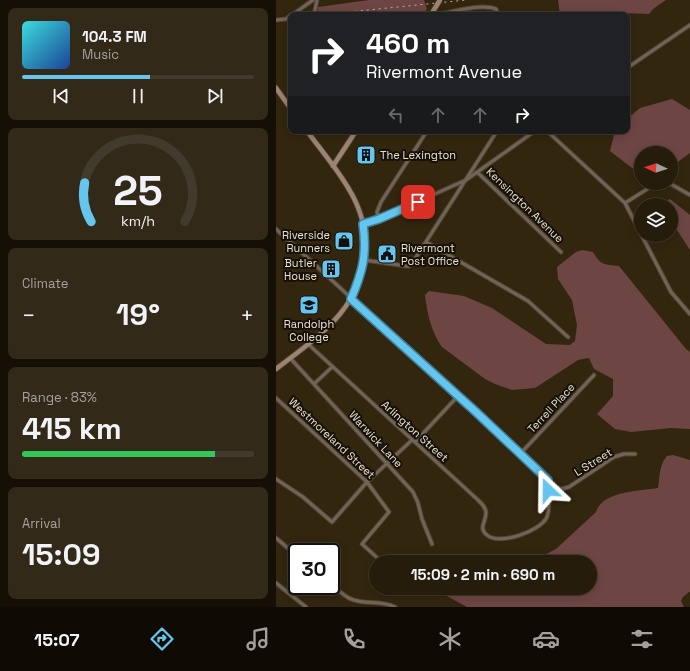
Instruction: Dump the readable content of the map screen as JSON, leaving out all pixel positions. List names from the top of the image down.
{
  "streets": {
    "street": [
      "Kensington Avenue",
      "Terrell Place",
      "Arlington Street",
      "Westmoreland Street",
      "Warwick Lane",
      "L Street"
    ]
  },
  "crossings": [
    ["Arlington Street", "L Street"]
  ],
  "places": {
    "building": ["The Lexington", "Butler House"],
    "shop": ["Riverside Runners"],
    "public building": ["Rivermont Post Office"],
    "school or university": ["Randolph College"]
  },
  "north": "left",
  "page": {
    "turn": ["460 m", "Rivermont Avenue"],
    "song": ["104.3 FM", "Music"],
    "tile": [
      "Climate",
      ["Range · 83%", "415 km"],
      ["Arrival", "15:09"]
    ],
    "heat": ["−", "19°", "+"],
    "limit": "30",
    "trip": "15:09 · 2 min · 690 m",
    "tabs": "15:07",
    "gauge": ["25", "km/h"]
  }
}
